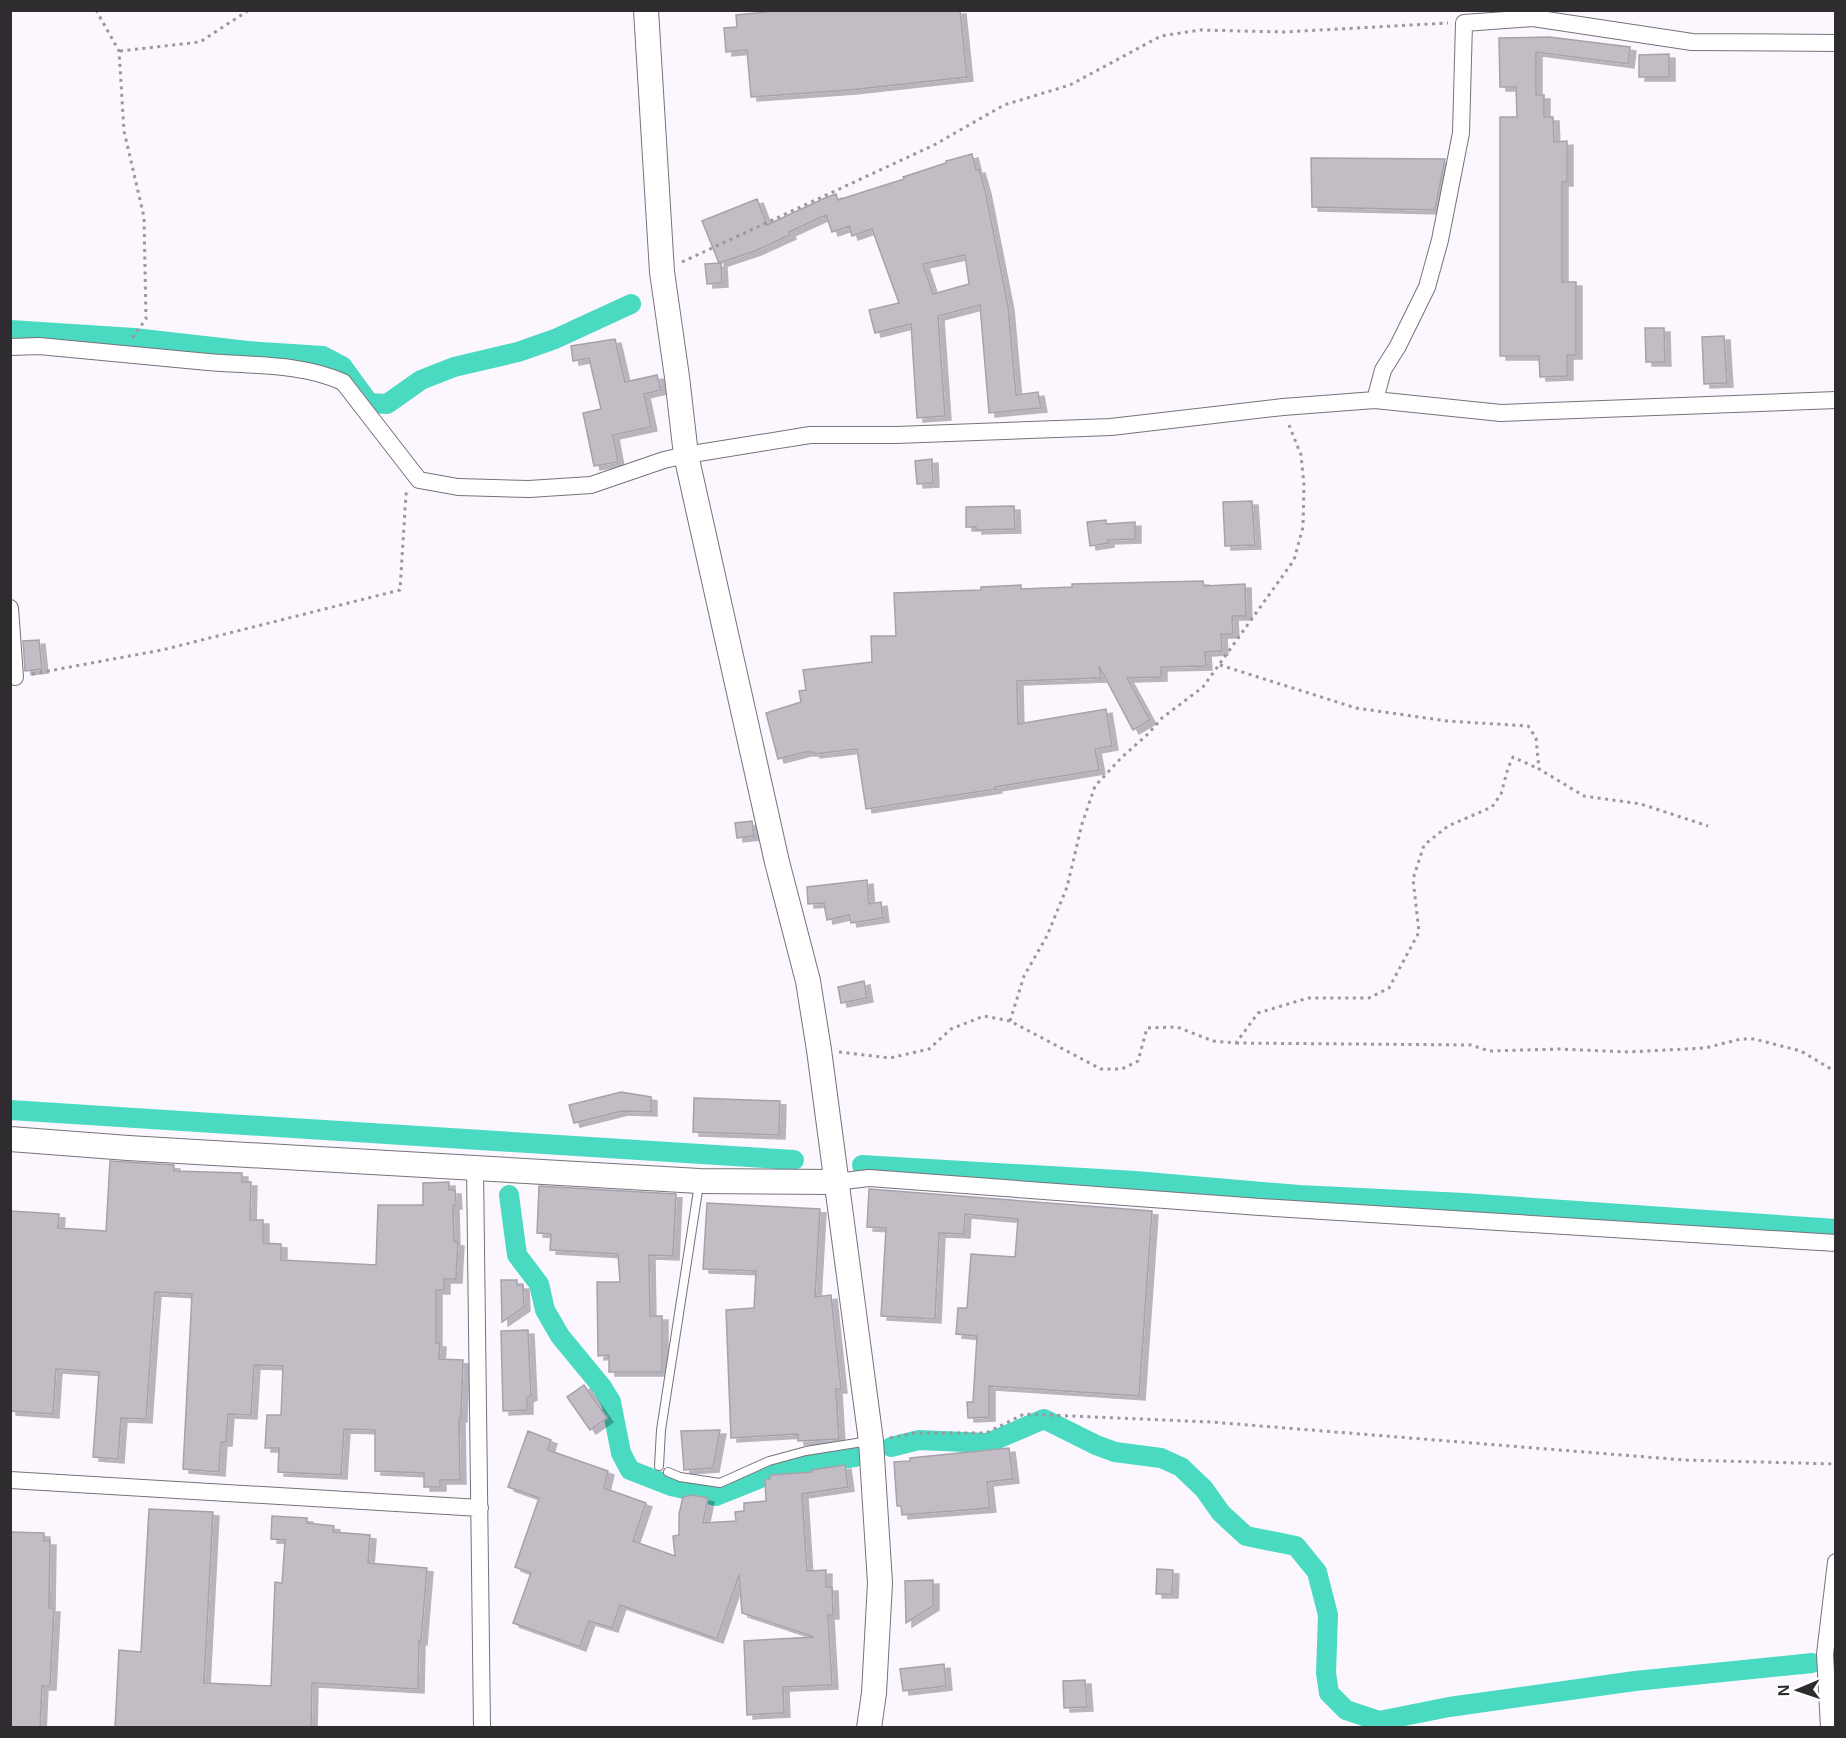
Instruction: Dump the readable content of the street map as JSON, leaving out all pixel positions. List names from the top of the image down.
{
  "north": "left"
}
